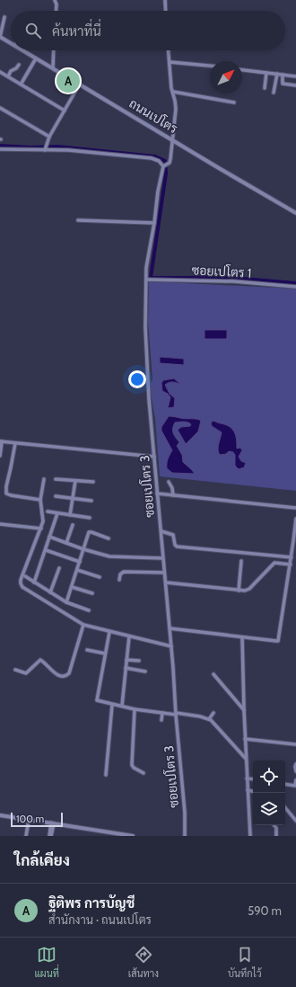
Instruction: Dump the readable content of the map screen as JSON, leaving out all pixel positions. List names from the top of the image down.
{
  "streets": {
    "street": ["ถนนเปโตร", "ซอยเปโตร 1", "ซอยเปโตร 3"]
  },
  "crossings": [
    ["ซอยเปโตร 1", "ซอยเปโตร 3"]
  ],
  "scale_bar": "100 m",
  "north": "top right",
  "page": {
    "search": "ค้นหาที่นี่",
    "pins": "A",
    "scale": "100 m",
    "heading": "ใกล้เคียง",
    "list": [
      {
        "mark": "A",
        "name": "ฐิติพร การบัญชี",
        "note": "สำนักงาน · ถนนเปโตร",
        "value": "590 m"
      }
    ],
    "nav": ["แผนที่", "เส้นทาง", "บันทึกไว้"]
  }
}
